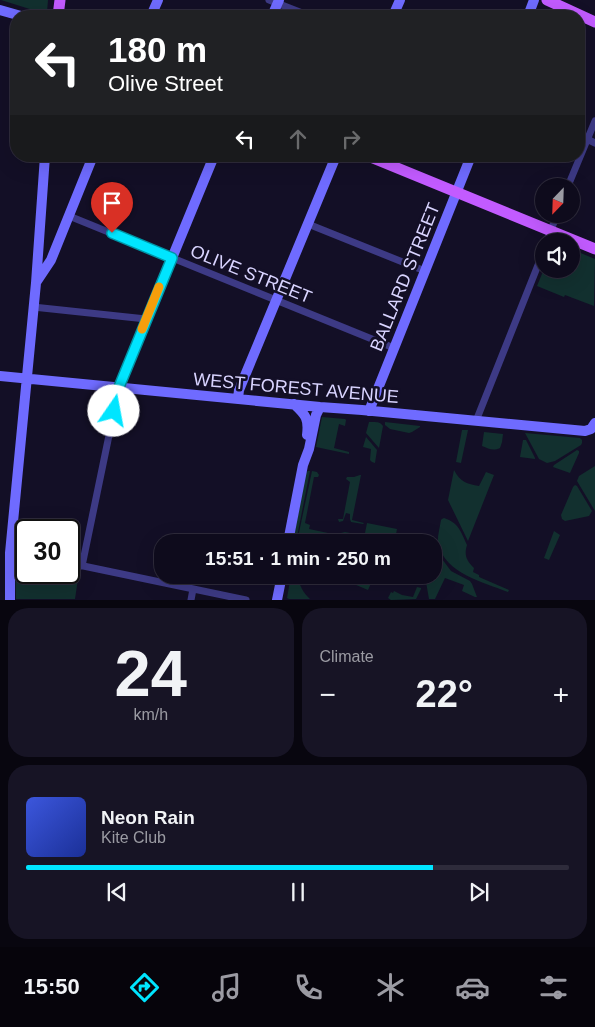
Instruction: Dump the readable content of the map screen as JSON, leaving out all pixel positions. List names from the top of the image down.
{
  "streets": {
    "main road": ["BALLARD STREET", "WEST FOREST AVENUE"],
    "street": ["OLIVE STREET"]
  },
  "crossings": [
    ["OLIVE STREET", "BALLARD STREET"],
    ["BALLARD STREET", "WEST FOREST AVENUE"]
  ],
  "north": "bottom left",
  "page": {
    "turn": ["180 m", "Olive Street"],
    "limit": "30",
    "trip": "15:51 · 1 min · 250 m",
    "tile": [
      ["24", "km/h"],
      "Climate"
    ],
    "heat": ["−", "22°", "+"],
    "song": ["Neon Rain", "Kite Club"],
    "tabs": "15:50"
  }
}
